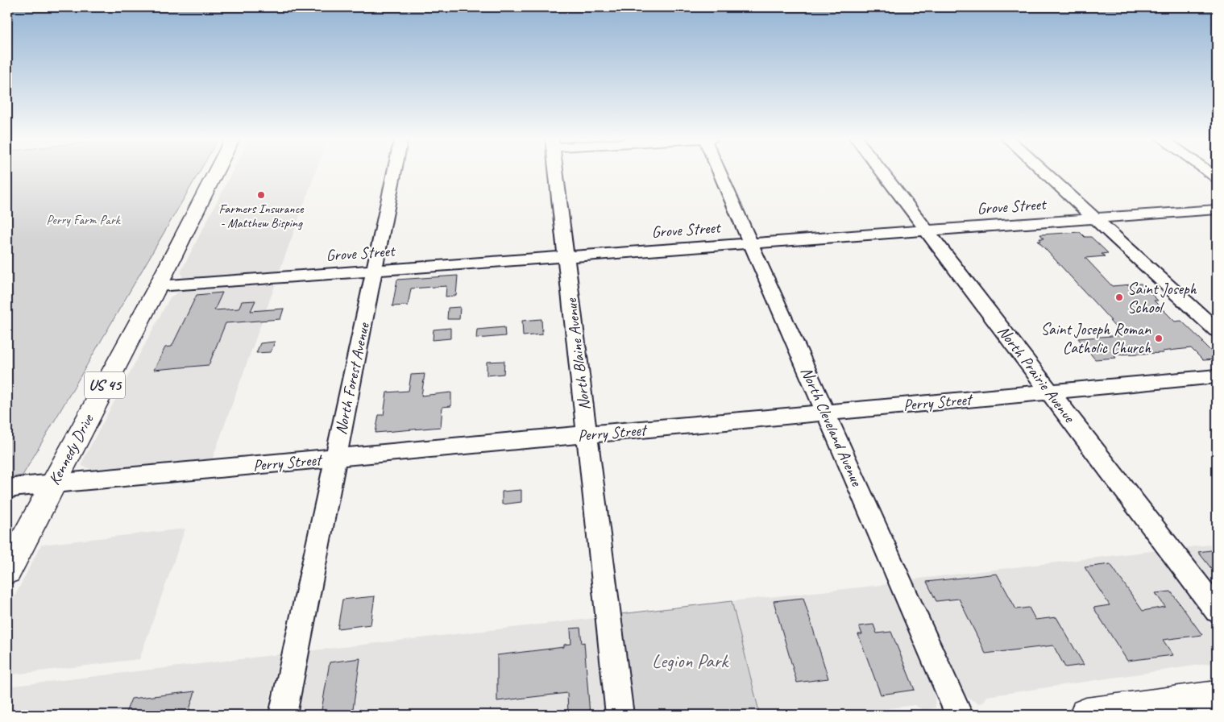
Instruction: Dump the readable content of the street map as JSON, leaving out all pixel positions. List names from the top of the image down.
{
  "streets": {
    "main road": ["US 45", "Kennedy Drive"],
    "street": [
      "Grove Street",
      "North Blaine Avenue",
      "North Prairie Avenue",
      "North Forest Avenue",
      "Perry Street",
      "North Cleveland Avenue"
    ]
  },
  "crossings": [
    ["Grove Street", "North Blaine Avenue"],
    ["Grove Street", "North Prairie Avenue"],
    ["Grove Street", "North Forest Avenue"],
    ["Grove Street", "US 45"],
    ["Grove Street", "North Cleveland Avenue"],
    ["Grove Street", "Kennedy Drive"],
    ["North Blaine Avenue", "Perry Street"],
    ["North Prairie Avenue", "Perry Street"],
    ["North Forest Avenue", "Perry Street"],
    ["US 45", "Kennedy Drive"],
    ["Perry Street", "North Cleveland Avenue"],
    ["Perry Street", "Kennedy Drive"]
  ],
  "parks": ["Perry Farm Park", "Legion Park"],
  "places": ["Farmers Insurance - Matthew Bisping", "Saint Joseph School", "Saint Joseph Roman Catholic Church"]
}
